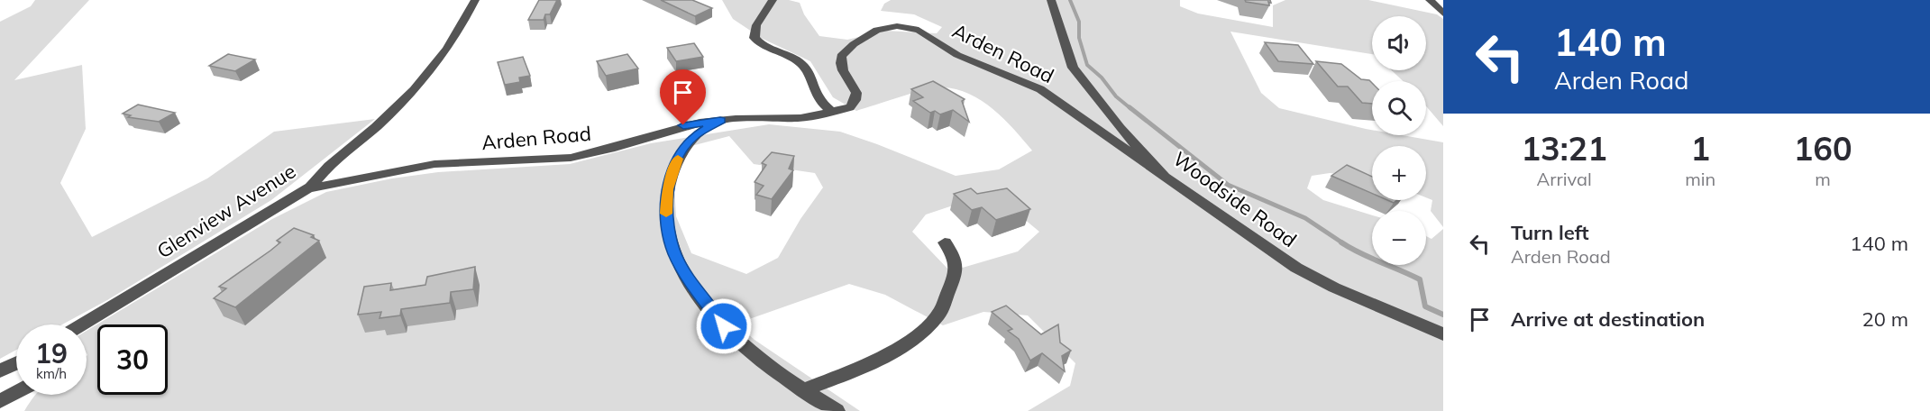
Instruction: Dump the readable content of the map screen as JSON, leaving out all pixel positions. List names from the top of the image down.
{
  "streets": {
    "street": ["Arden Road", "Woodside Road", "Glenview Avenue"]
  },
  "crossings": [
    ["Arden Road", "Woodside Road"],
    ["Arden Road", "Glenview Avenue"]
  ],
  "page": {
    "turn": ["140 m", "Arden Road"],
    "map_buttons": ["+", "−"],
    "eta": [
      "13:21",
      "Arrival",
      "1",
      "min",
      "160",
      "m"
    ],
    "list": [
      {
        "name": "Turn left",
        "note": "Arden Road",
        "value": "140 m"
      },
      {
        "name": "Arrive at destination",
        "value": "20 m"
      }
    ],
    "speed": "19 km/h",
    "limit": "30"
  }
}
